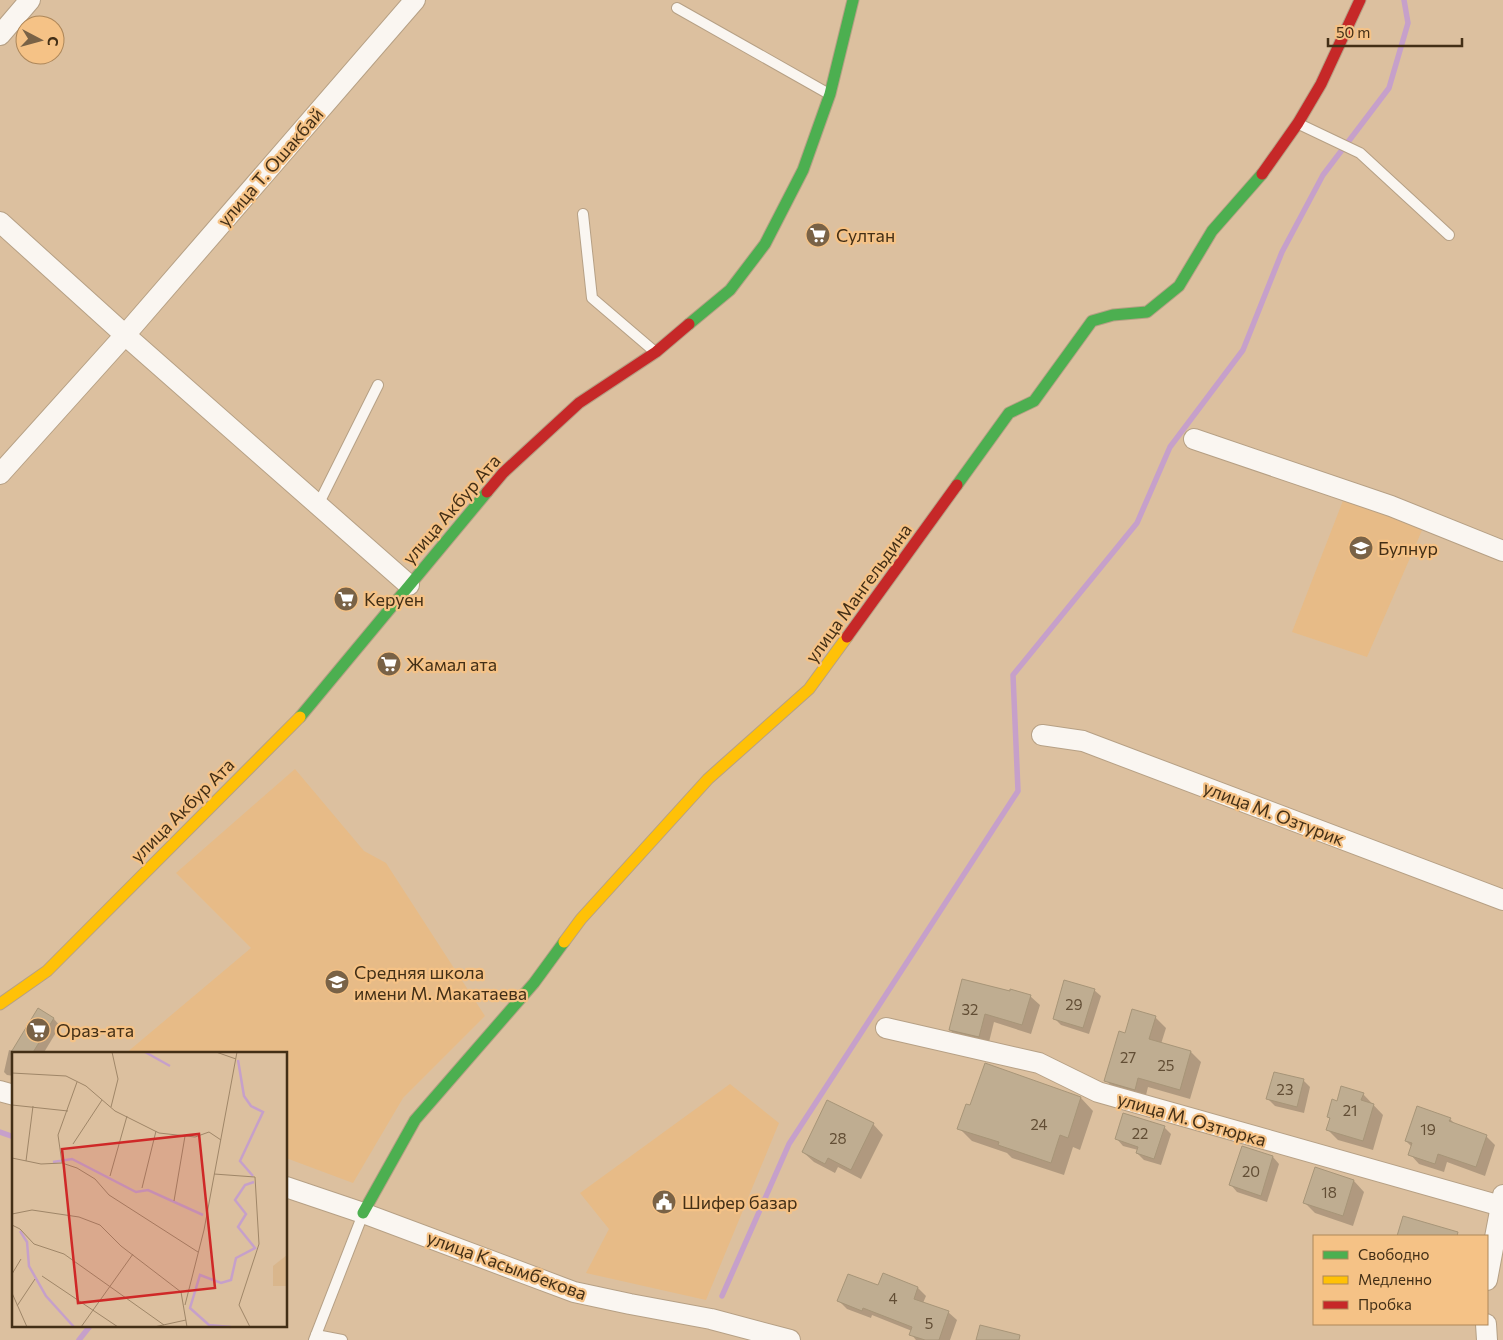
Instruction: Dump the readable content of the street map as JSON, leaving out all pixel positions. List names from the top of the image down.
{
  "streets": {
    "street": [
      "улица Т. Ошакбай",
      "улица Акбур Ата",
      "улица Мангельдина",
      "улица М. Озтурик",
      "улица М. Озтюрка",
      "улица Касымбекова"
    ]
  },
  "crossings": [
    ["улица Мангельдина", "улица Касымбекова"]
  ],
  "places": {
    "supermarket": [
      "Султан",
      "Керуен",
      "Жамал ата",
      "Ораз-ата"
    ],
    "school or university": ["Булнур", "Средняя школа имени М. Макатаева"],
    "public building": ["Шифер базар"]
  },
  "house_numbers": [
    "29",
    "32",
    "27",
    "25",
    "23",
    "21",
    "24",
    "19",
    "22",
    "28",
    "20",
    "18",
    "4",
    "5"
  ],
  "legend": ["Свободно", "Медленно", "Пробка"],
  "scale_bar": "50 m",
  "north": "right"
}
